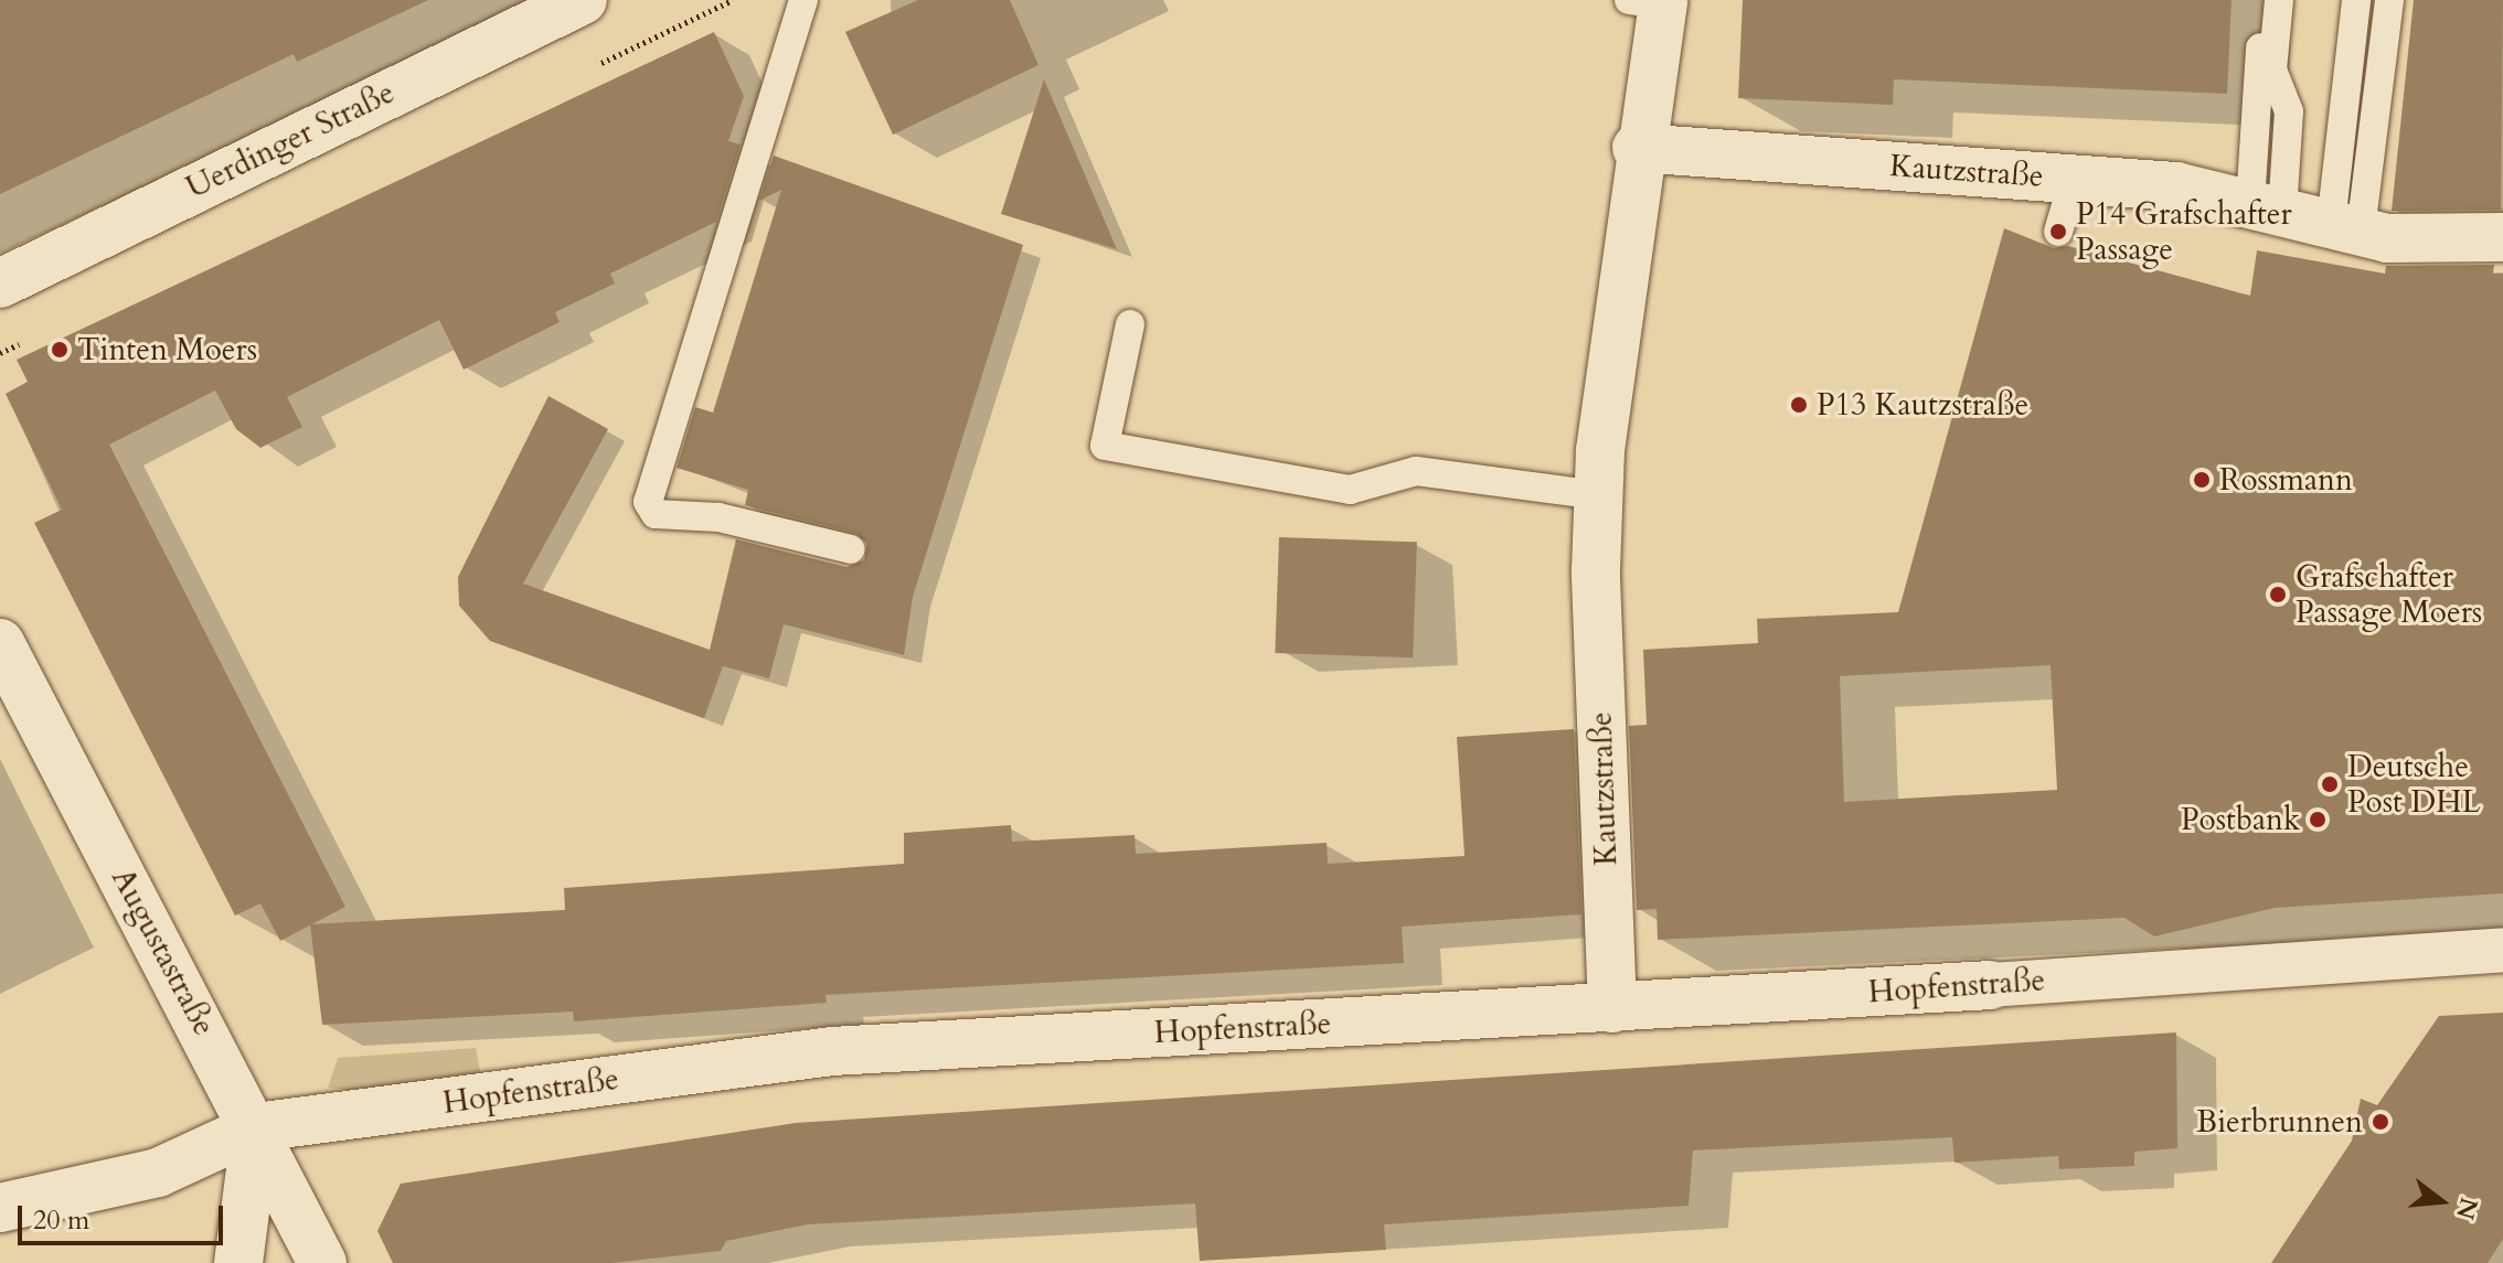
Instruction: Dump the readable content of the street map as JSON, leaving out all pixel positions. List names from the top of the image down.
{
  "streets": {
    "street": [
      "Uerdinger Straße",
      "Kautzstraße",
      "Augustastraße",
      "Hopfenstraße"
    ]
  },
  "crossings": [
    ["Kautzstraße", "Hopfenstraße"],
    ["Augustastraße", "Hopfenstraße"]
  ],
  "places": [
    "P14 Grafschafter Passage",
    "Tinten Moers",
    "P13 Kautzstraße",
    "Rossmann",
    "Grafschafter Passage Moers",
    "Deutsche Post DHL",
    "Postbank",
    "Bierbrunnen"
  ],
  "scale_bar": "20 m",
  "north": "right"
}
